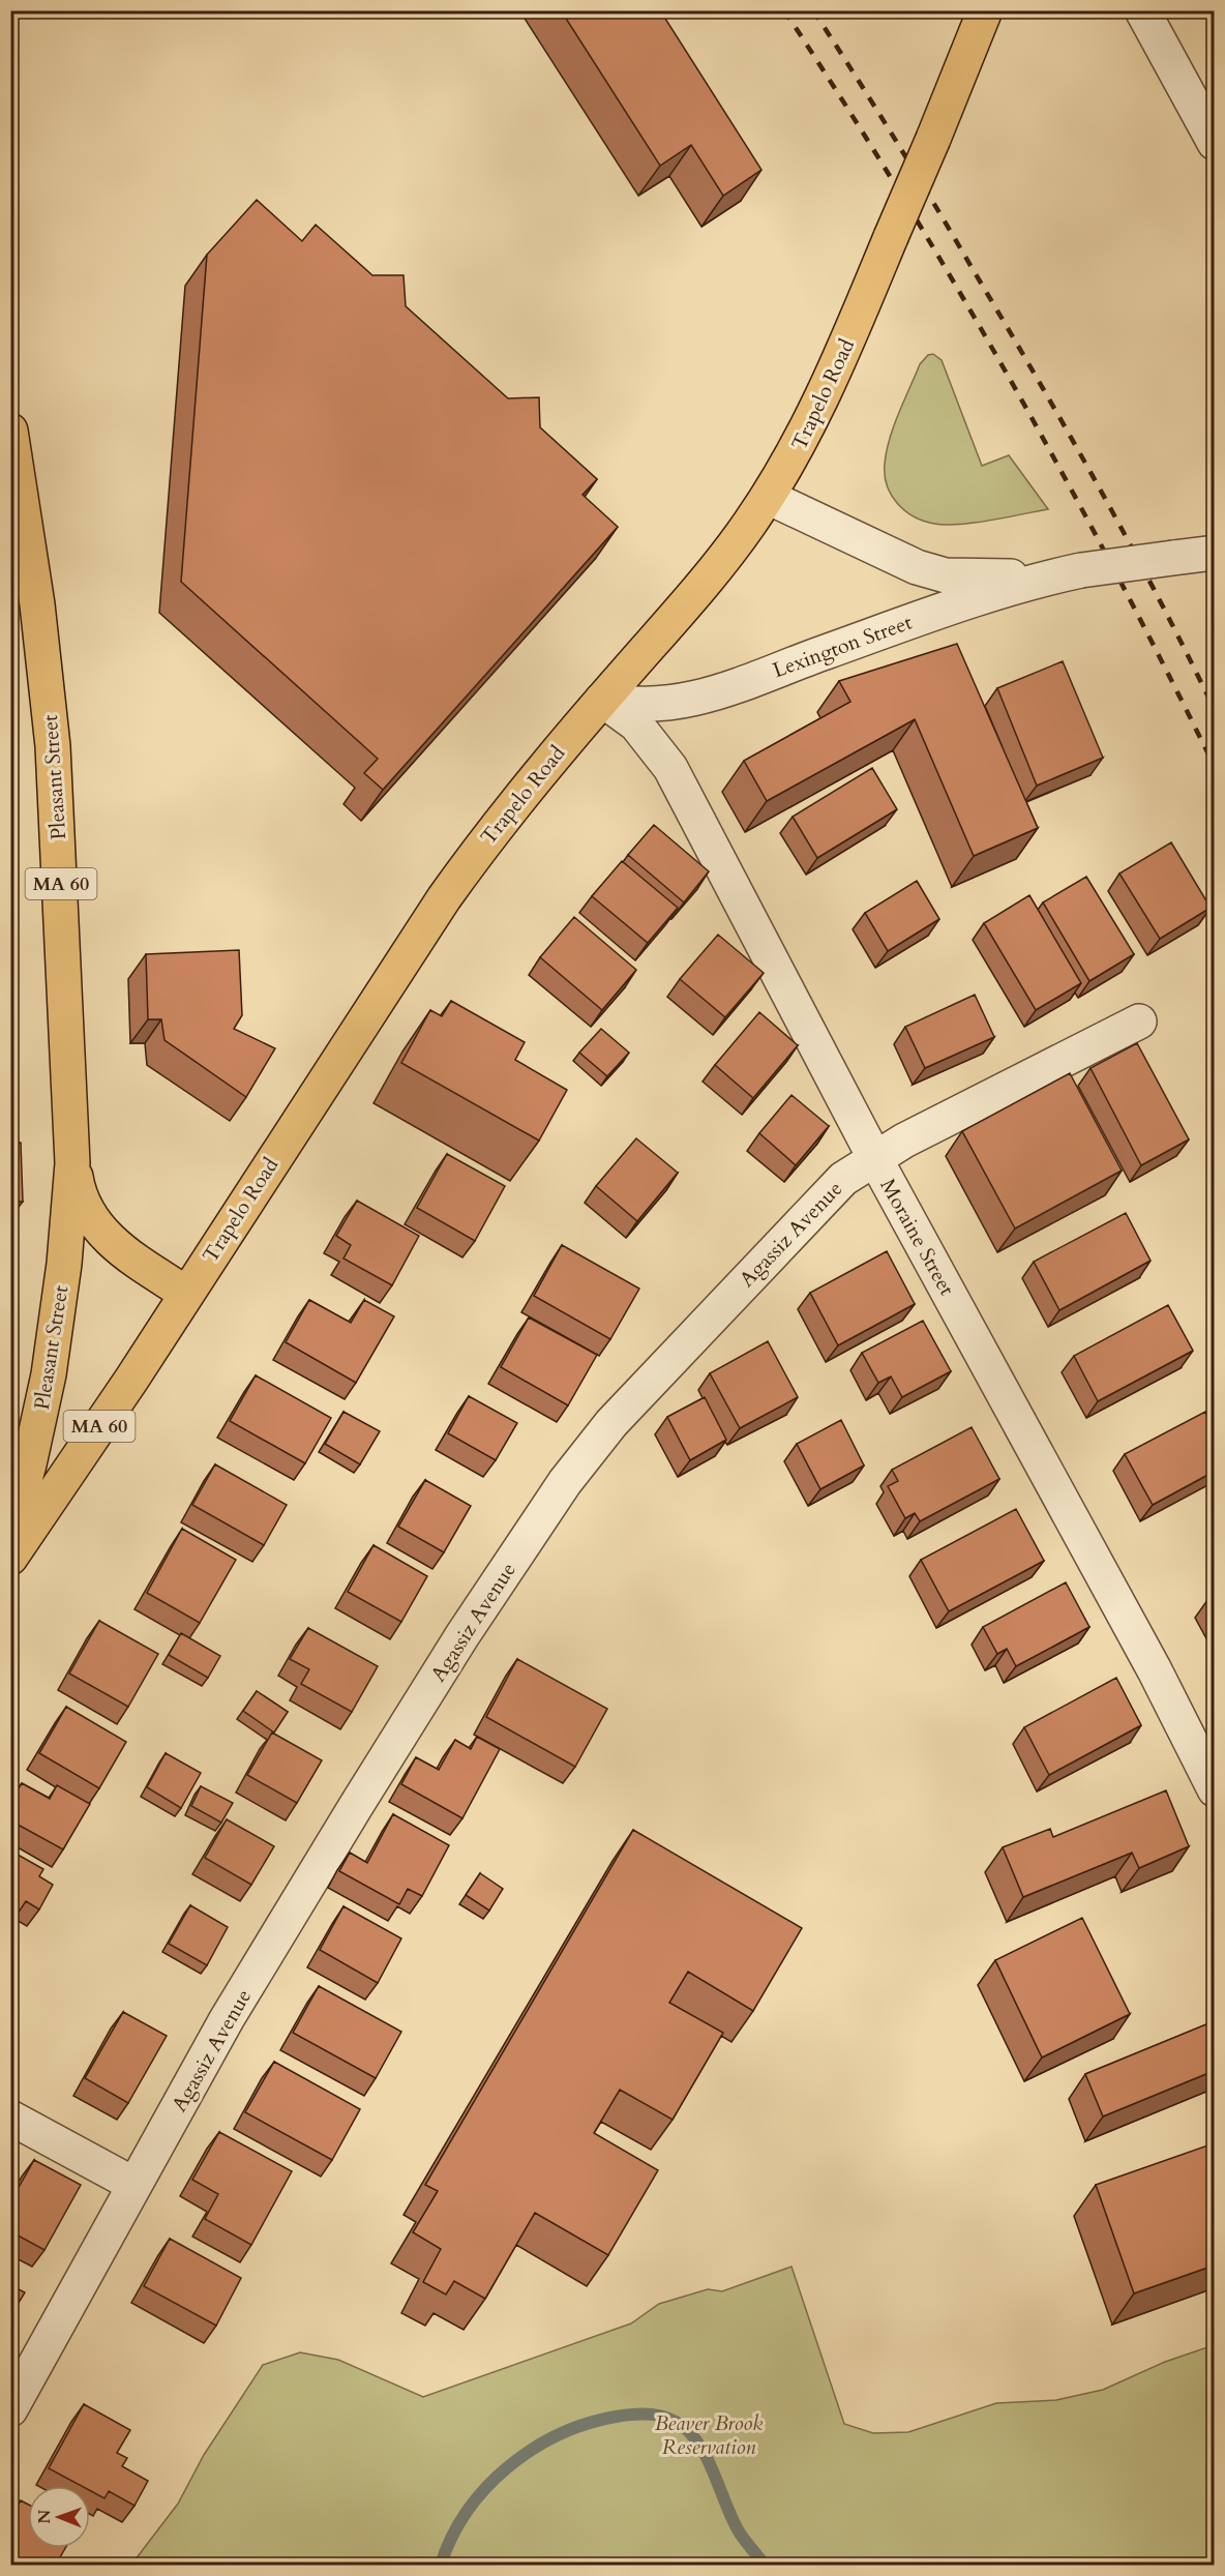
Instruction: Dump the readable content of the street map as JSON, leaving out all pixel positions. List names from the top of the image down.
{
  "streets": {
    "main road": ["Trapelo Road", "Pleasant Street", "MA 60"],
    "street": ["Lexington Street", "Agassiz Avenue", "Moraine Street"]
  },
  "crossings": [
    ["Trapelo Road", "Lexington Street"],
    ["Trapelo Road", "Pleasant Street"],
    ["Trapelo Road", "Moraine Street"],
    ["Lexington Street", "Moraine Street"],
    ["Agassiz Avenue", "Moraine Street"]
  ],
  "parks": ["Beaver Brook Reservation"],
  "north": "left"
}
